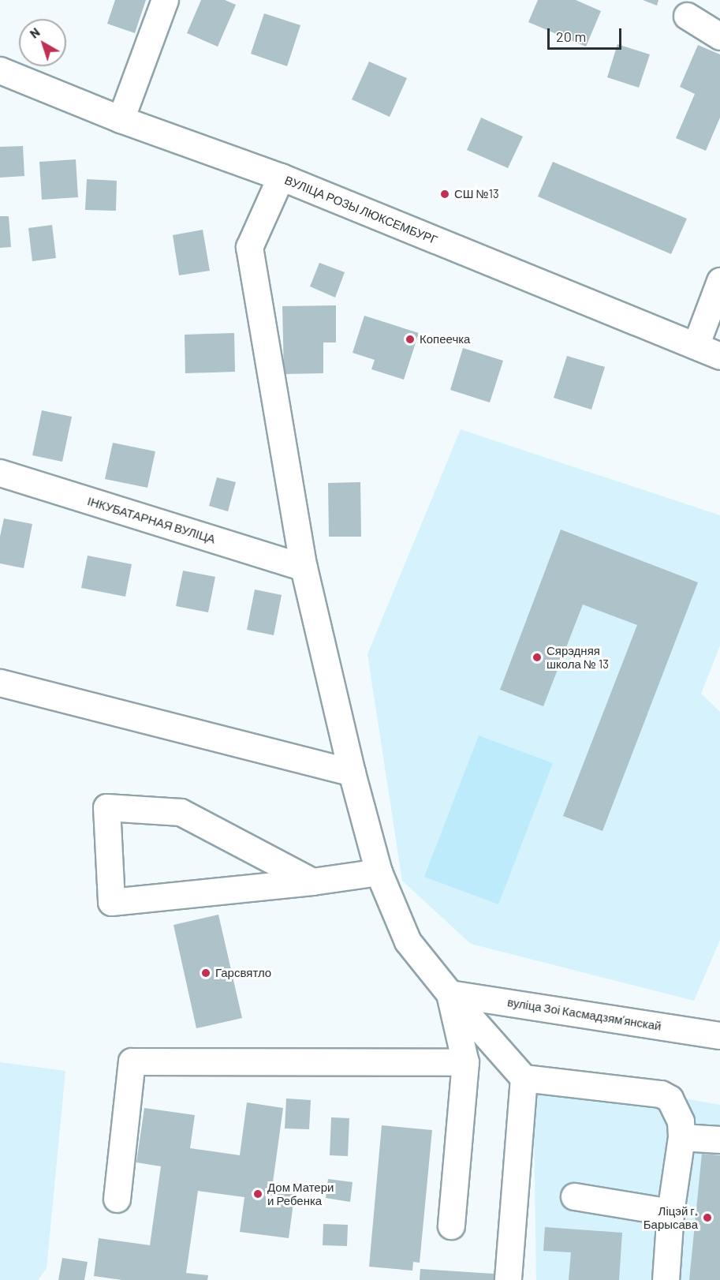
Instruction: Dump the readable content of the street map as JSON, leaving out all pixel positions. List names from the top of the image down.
{
  "streets": {
    "street": ["ВУЛІЦА РОЗЫ ЛЮКСЕМБУРГ", "ІНКУБАТАРНАЯ ВУЛІЦА", "вуліца Зоі Касмадзямʼянскай"]
  },
  "places": [
    "СШ №13",
    "Копеечка",
    "Сярэдняя школа № 13",
    "Гарсвятло",
    "Дом Матери и Ребенка",
    "Ліцэй г. Барысава"
  ],
  "scale_bar": "20 m",
  "north": "top left"
}
